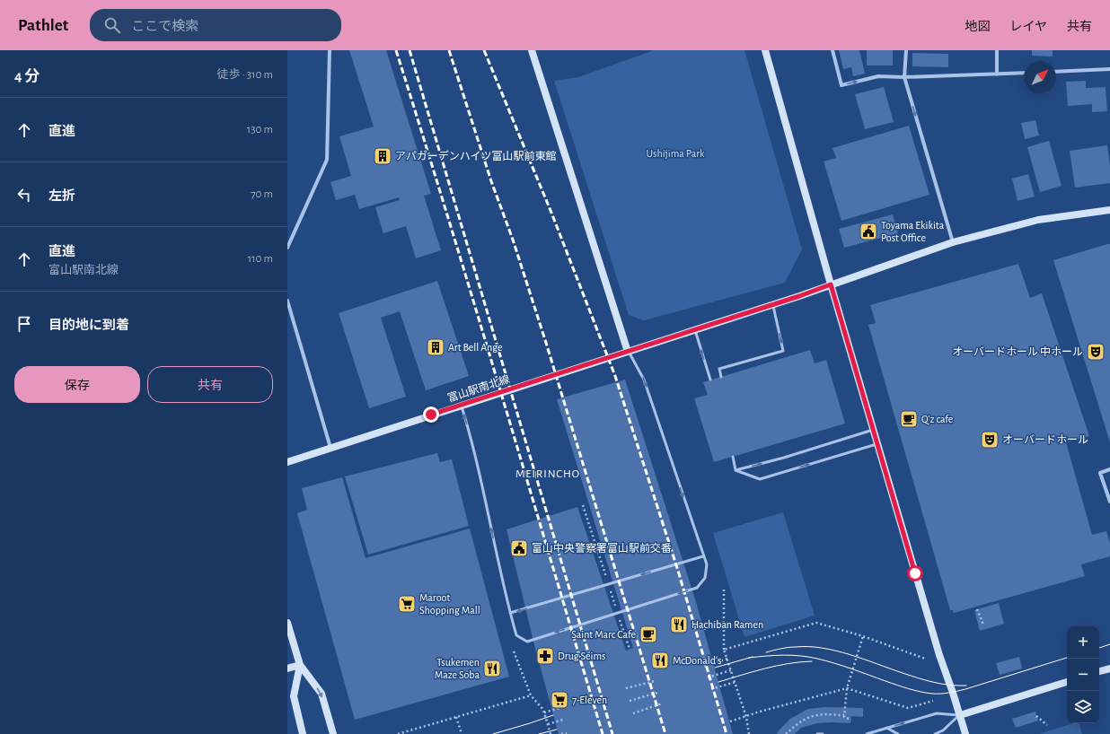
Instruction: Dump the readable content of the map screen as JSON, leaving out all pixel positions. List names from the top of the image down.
{
  "streets": {
    "street": ["富山駅南北線"]
  },
  "districts": ["MEIRINCHO"],
  "parks": ["Ushijima Park"],
  "places": {
    "building": ["アパガーデンハイツ富山駅前東館", "Art Bell Ange"],
    "public building": ["Toyama Ekikita Post Office", "富山中央警察署富山駅前交番"],
    "theatre": ["オーバードホール 中ホール", "オーバードホール"],
    "cafe": ["Q’z cafe", "Saint Marc Cafe"],
    "supermarket": ["Maroot Shopping Mall", "7-Eleven"],
    "restaurant": ["Hachiban Ramen", "McDonald's", "Tsukemen Maze Soba"],
    "pharmacy": ["Drug Seims"]
  },
  "north": "top right",
  "page": {
    "header": "Pathlet",
    "search": "ここで検索",
    "nav": ["地図", "レイヤ", "共有"],
    "heading": ["4 分", "徒歩 · 310 m"],
    "list": [
      ["直進", "130 m"],
      ["左折", "70 m"],
      ["直進", "富山駅南北線", "110 m"],
      "目的地に到着"
    ],
    "buttons": ["保存", "共有"],
    "map_buttons": ["+", "−"]
  }
}
